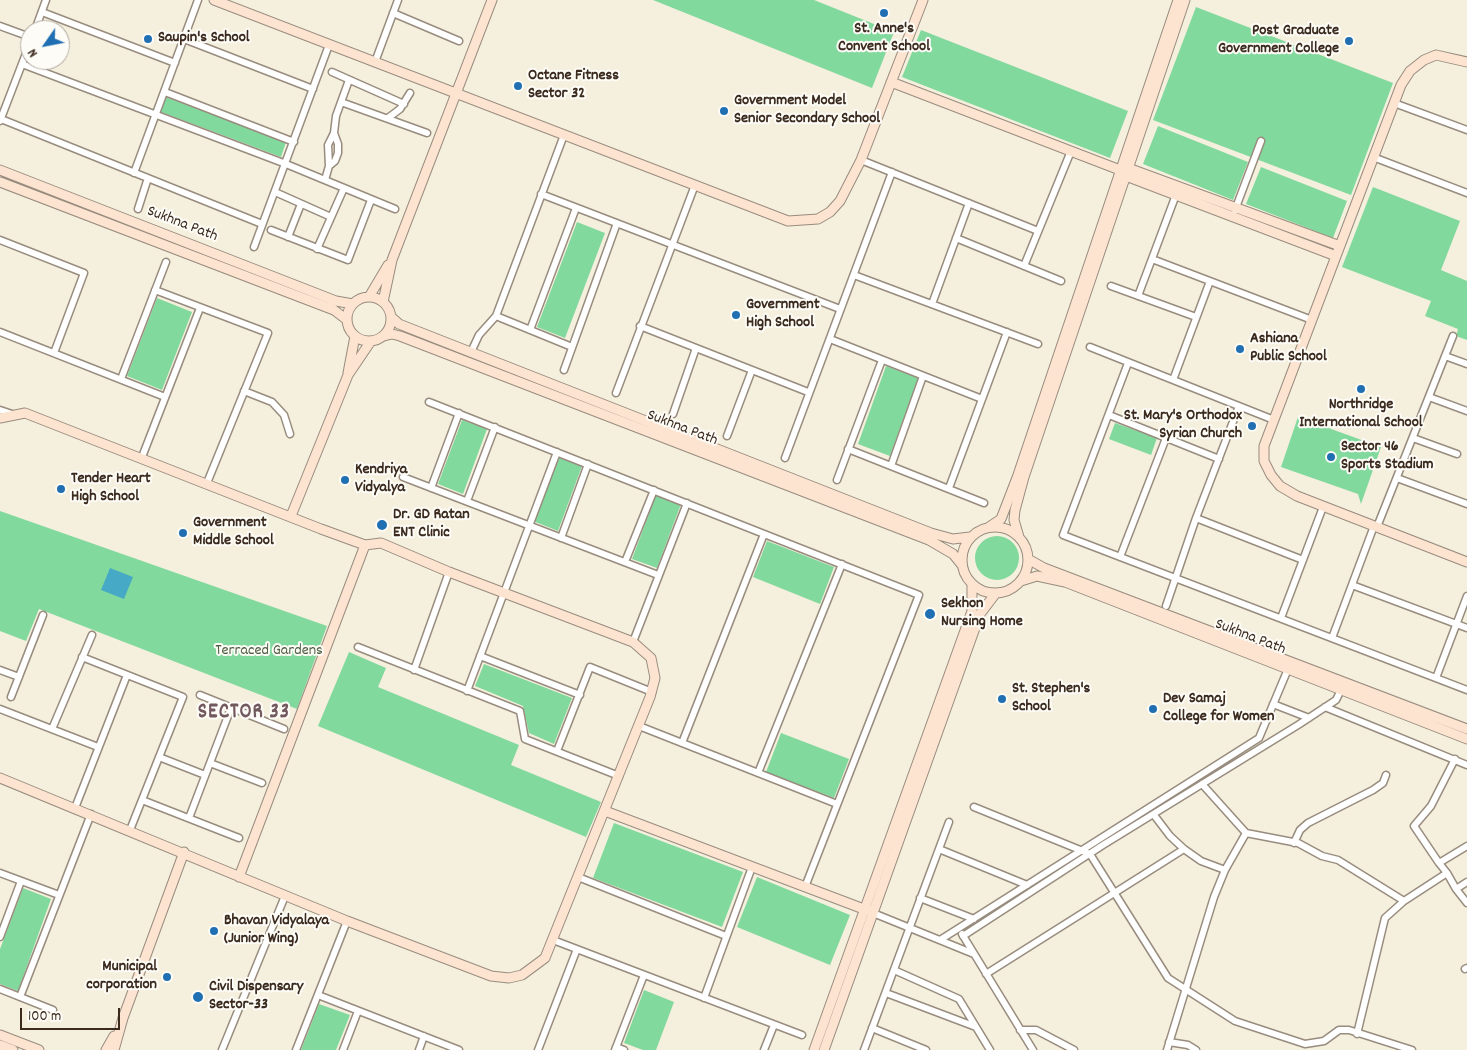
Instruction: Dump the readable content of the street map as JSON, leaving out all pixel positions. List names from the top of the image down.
{
  "streets": {
    "main road": ["Sukhna Path"]
  },
  "districts": ["SECTOR 33"],
  "parks": ["Terraced Gardens"],
  "places": [
    "St. Anne's Convent School",
    "Saupin's School",
    "Post Graduate Government College",
    "Octane Fitness Sector 32",
    "Government Model Senior Secondary School",
    "Government High School",
    "Ashiana Public School",
    "Northridge International School",
    "St. Mary's Orthodox Syrian Church",
    "Sector 46 Sports Stadium",
    "Kendriya Vidyalya",
    "Tender Heart High School",
    "Dr. GD Ratan ENT Clinic",
    "Government Middle School",
    "Sekhon Nursing Home",
    "St. Stephen's School",
    "Dev Samaj College for Women",
    "Bhavan Vidyalaya (Junior Wing)",
    "Municipal corporation",
    "Civil Dispensary Sector-33"
  ],
  "scale_bar": "100 m",
  "north": "bottom left"
}
